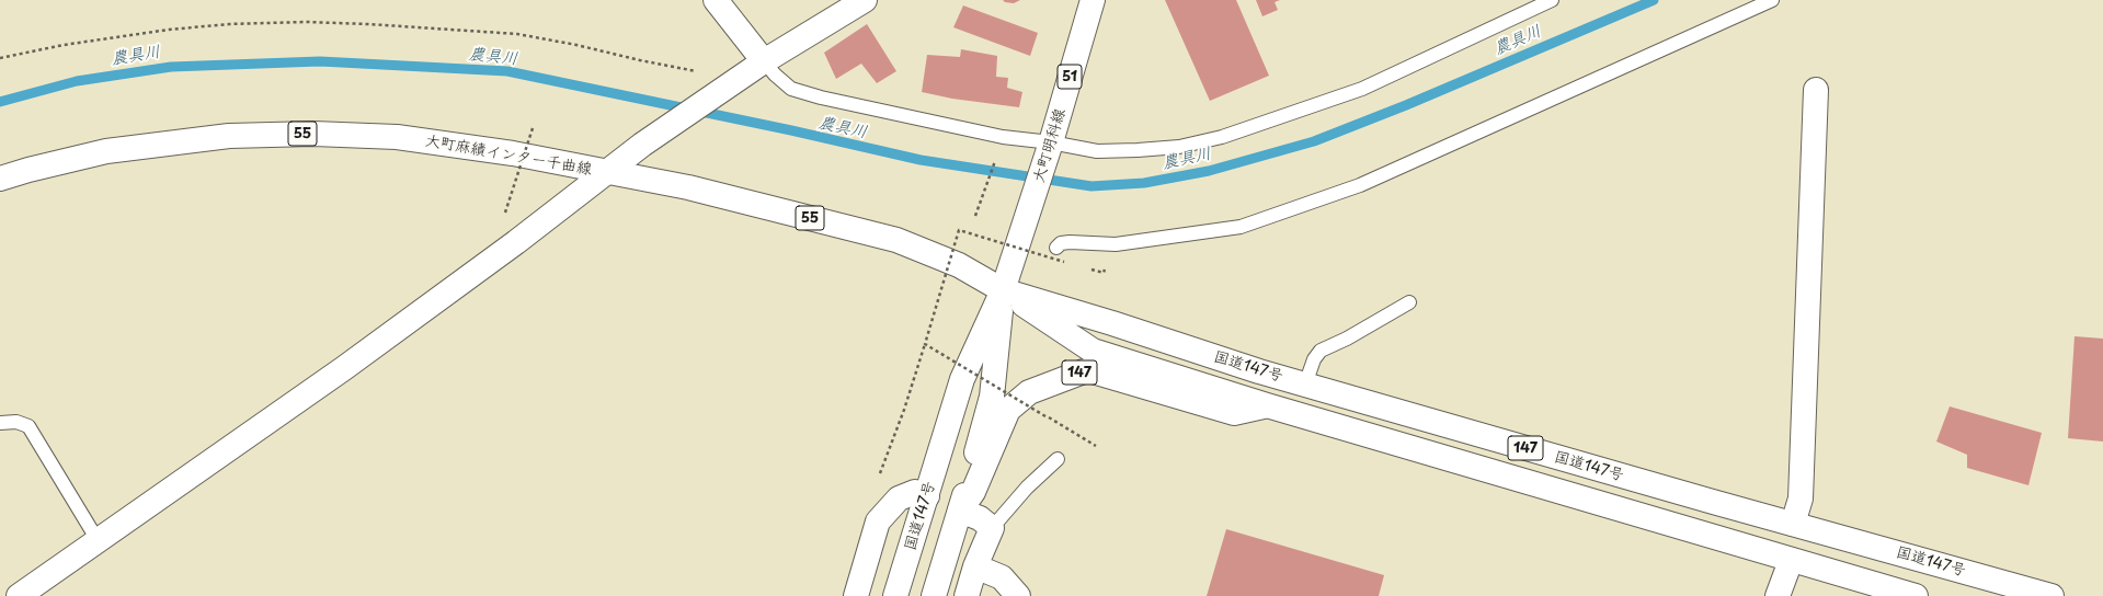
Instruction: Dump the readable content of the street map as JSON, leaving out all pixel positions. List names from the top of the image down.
{
  "streets": {
    "main road": [
      "51",
      "55",
      "大町明科線",
      "大町麻績インター千曲線",
      "国道147号",
      "147"
    ]
  },
  "crossings": [
    ["大町明科線", "大町麻績インター千曲線"],
    ["大町明科線", "国道147号"],
    ["大町明科線", "147"],
    ["大町麻績インター千曲線", "国道147号"],
    ["大町麻績インター千曲線", "147"],
    ["国道147号", "147"]
  ],
  "water": ["農具川"]
}
